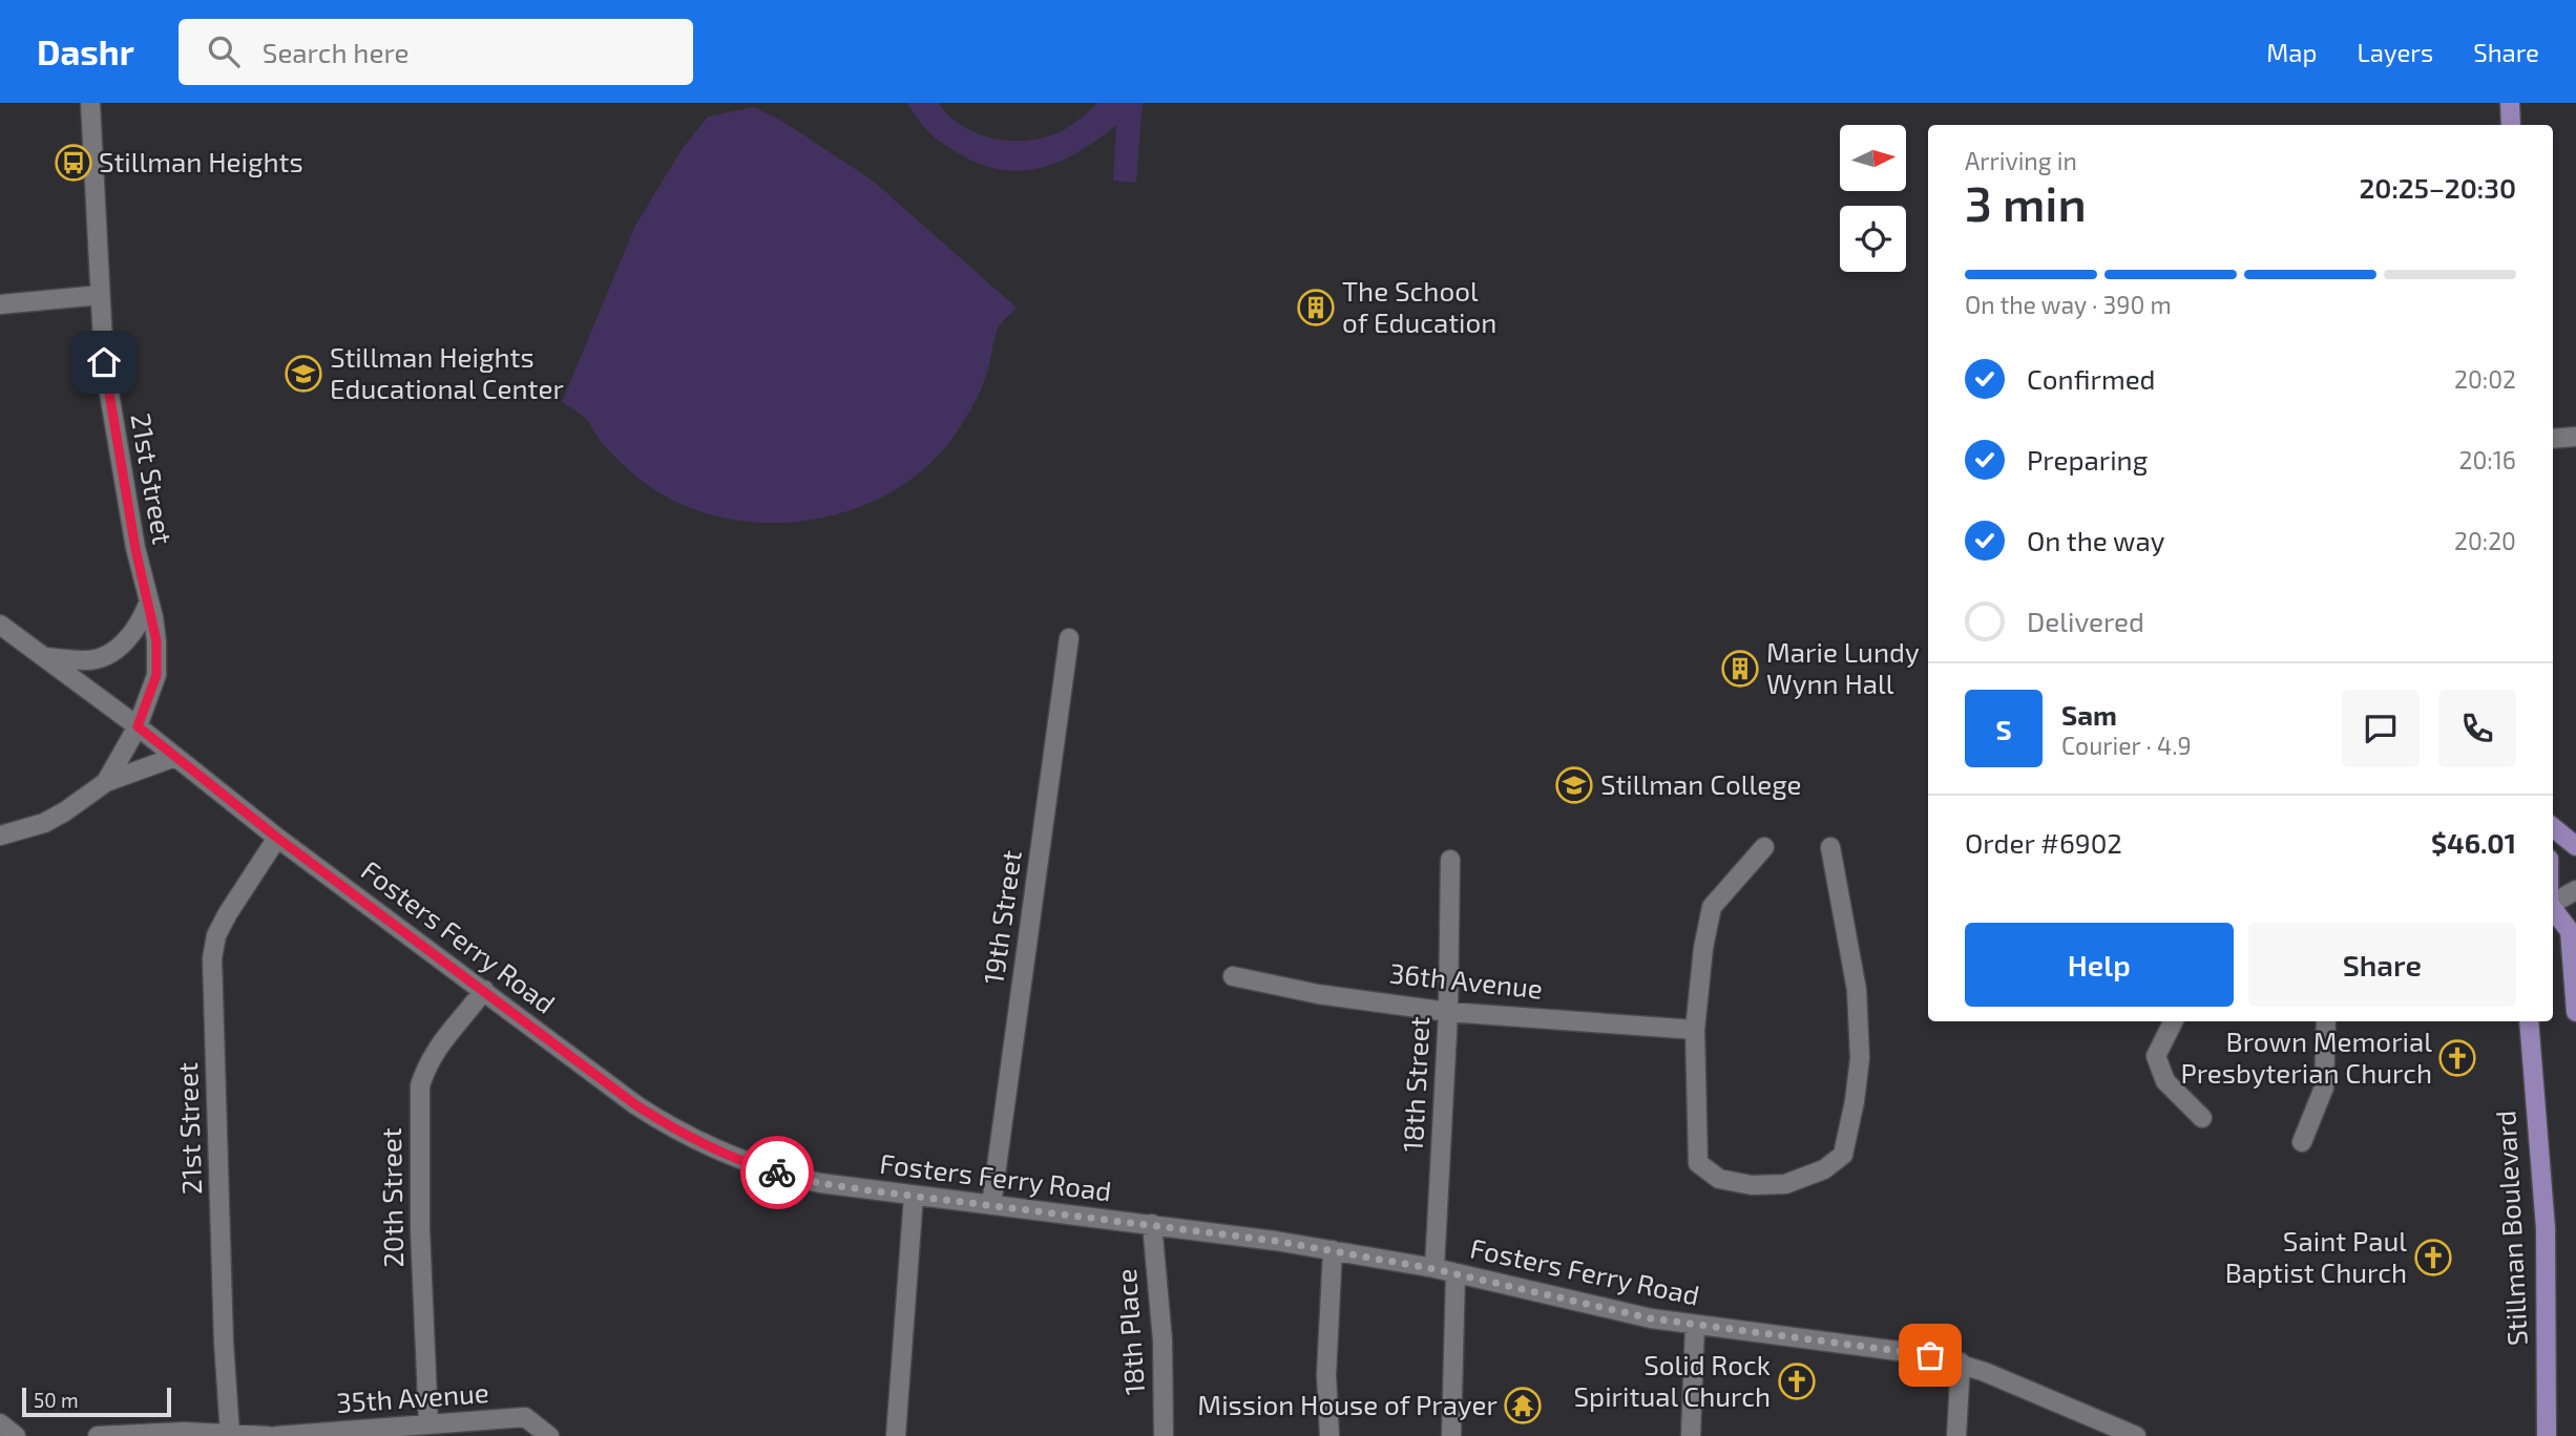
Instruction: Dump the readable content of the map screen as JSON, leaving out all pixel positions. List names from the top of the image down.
{
  "streets": {
    "main road": ["Stillman Boulevard"],
    "street": [
      "21st Street",
      "19th Street",
      "Fosters Ferry Road",
      "36th Avenue",
      "18th Street",
      "20th Street",
      "18th Place",
      "35th Avenue"
    ]
  },
  "crossings": [
    ["21st Street", "Fosters Ferry Road"],
    ["19th Street", "Fosters Ferry Road"],
    ["Fosters Ferry Road", "18th Street"],
    ["Fosters Ferry Road", "20th Street"],
    ["Fosters Ferry Road", "18th Place"],
    ["36th Avenue", "18th Street"],
    ["20th Street", "35th Avenue"]
  ],
  "places": {
    "bus stop": ["Stillman Heights"],
    "building": ["The School of Education", "Marie Lundy Wynn Hall"],
    "school or university": ["Stillman Heights Educational Center", "Stillman College"],
    "church": ["Brown Memorial Presbyterian Church", "Saint Paul Baptist Church", "Solid Rock Spiritual Church"],
    "temple": ["Mission House of Prayer"]
  },
  "scale_bar": "50 m",
  "north": "right",
  "page": {
    "header": "Dashr",
    "search": "Search here",
    "nav": ["Map", "Layers", "Share"],
    "heading": ["3 min", "Arriving in", "20:25–20:30"],
    "panel": [
      "Sam",
      "Courier · 4.9",
      "Order #6902",
      "$46.01"
    ],
    "bar": "On the way · 390 m",
    "list": [
      ["Confirmed", "20:02"],
      ["Preparing", "20:16"],
      ["On the way", "20:20"],
      "Delivered"
    ],
    "round": "S",
    "buttons": ["Help", "Share"],
    "scale": "50 m"
  }
}
